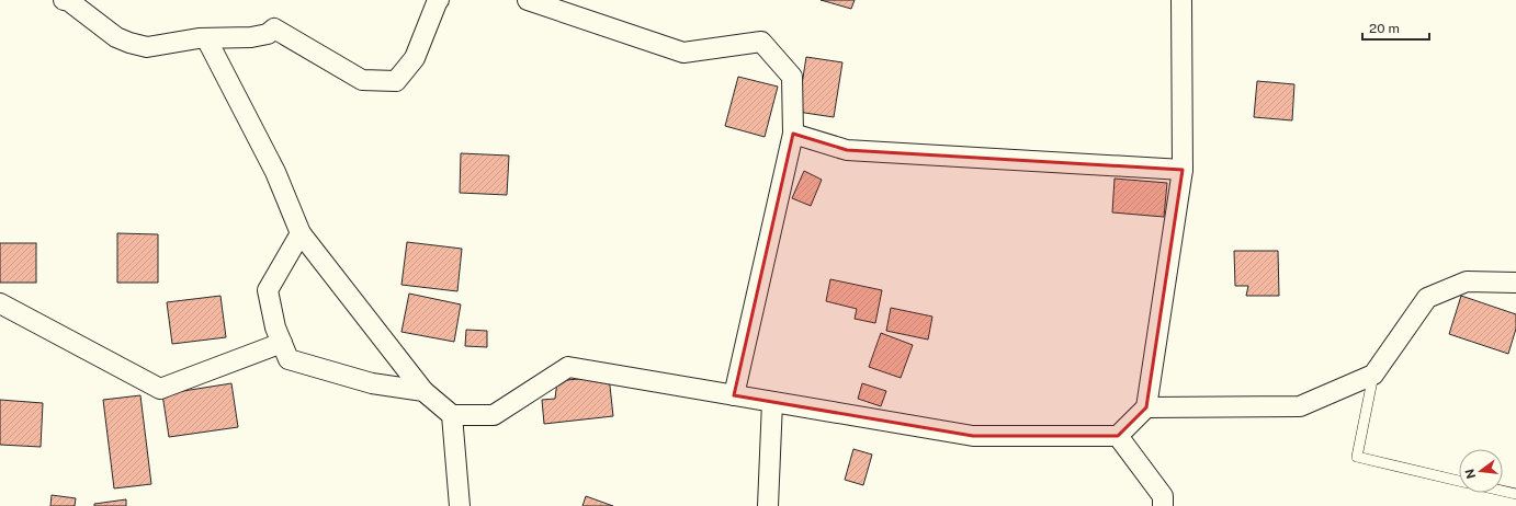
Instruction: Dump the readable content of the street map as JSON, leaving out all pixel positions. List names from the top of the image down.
{
  "scale_bar": "20 m",
  "north": "left"
}
